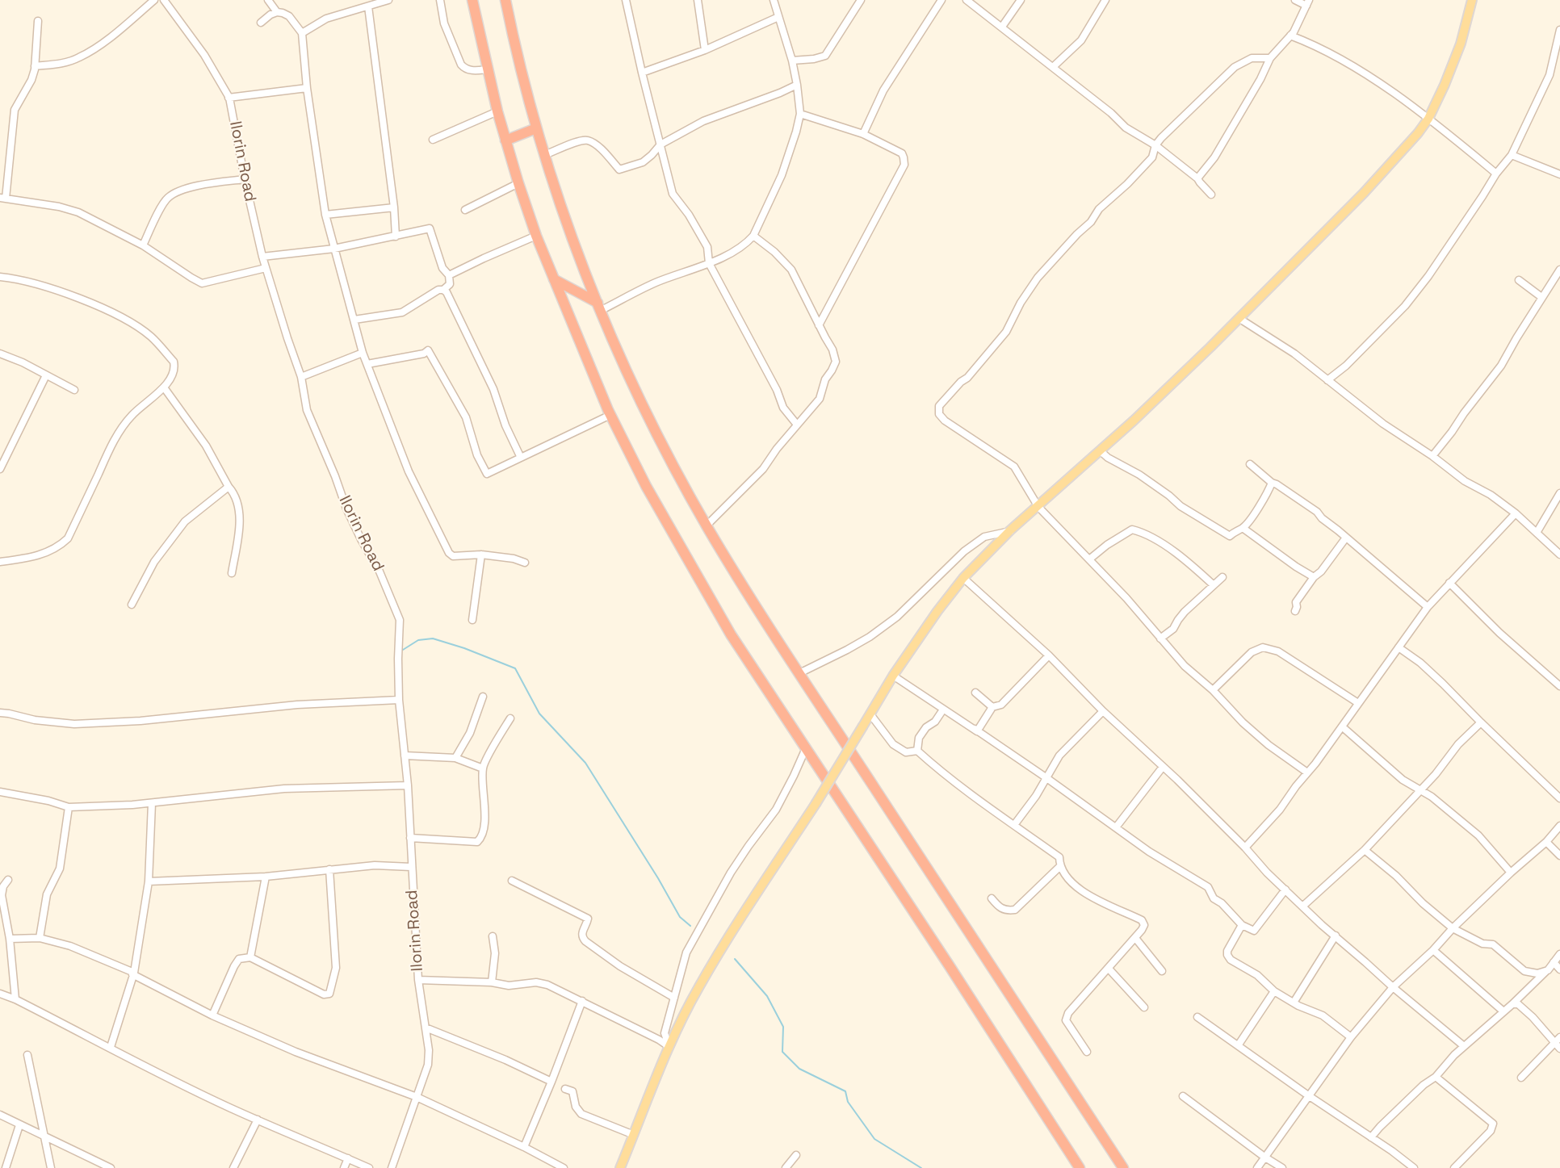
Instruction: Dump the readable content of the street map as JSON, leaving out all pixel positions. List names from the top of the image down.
{
  "streets": {
    "street": ["Ilorin Road"]
  }
}
